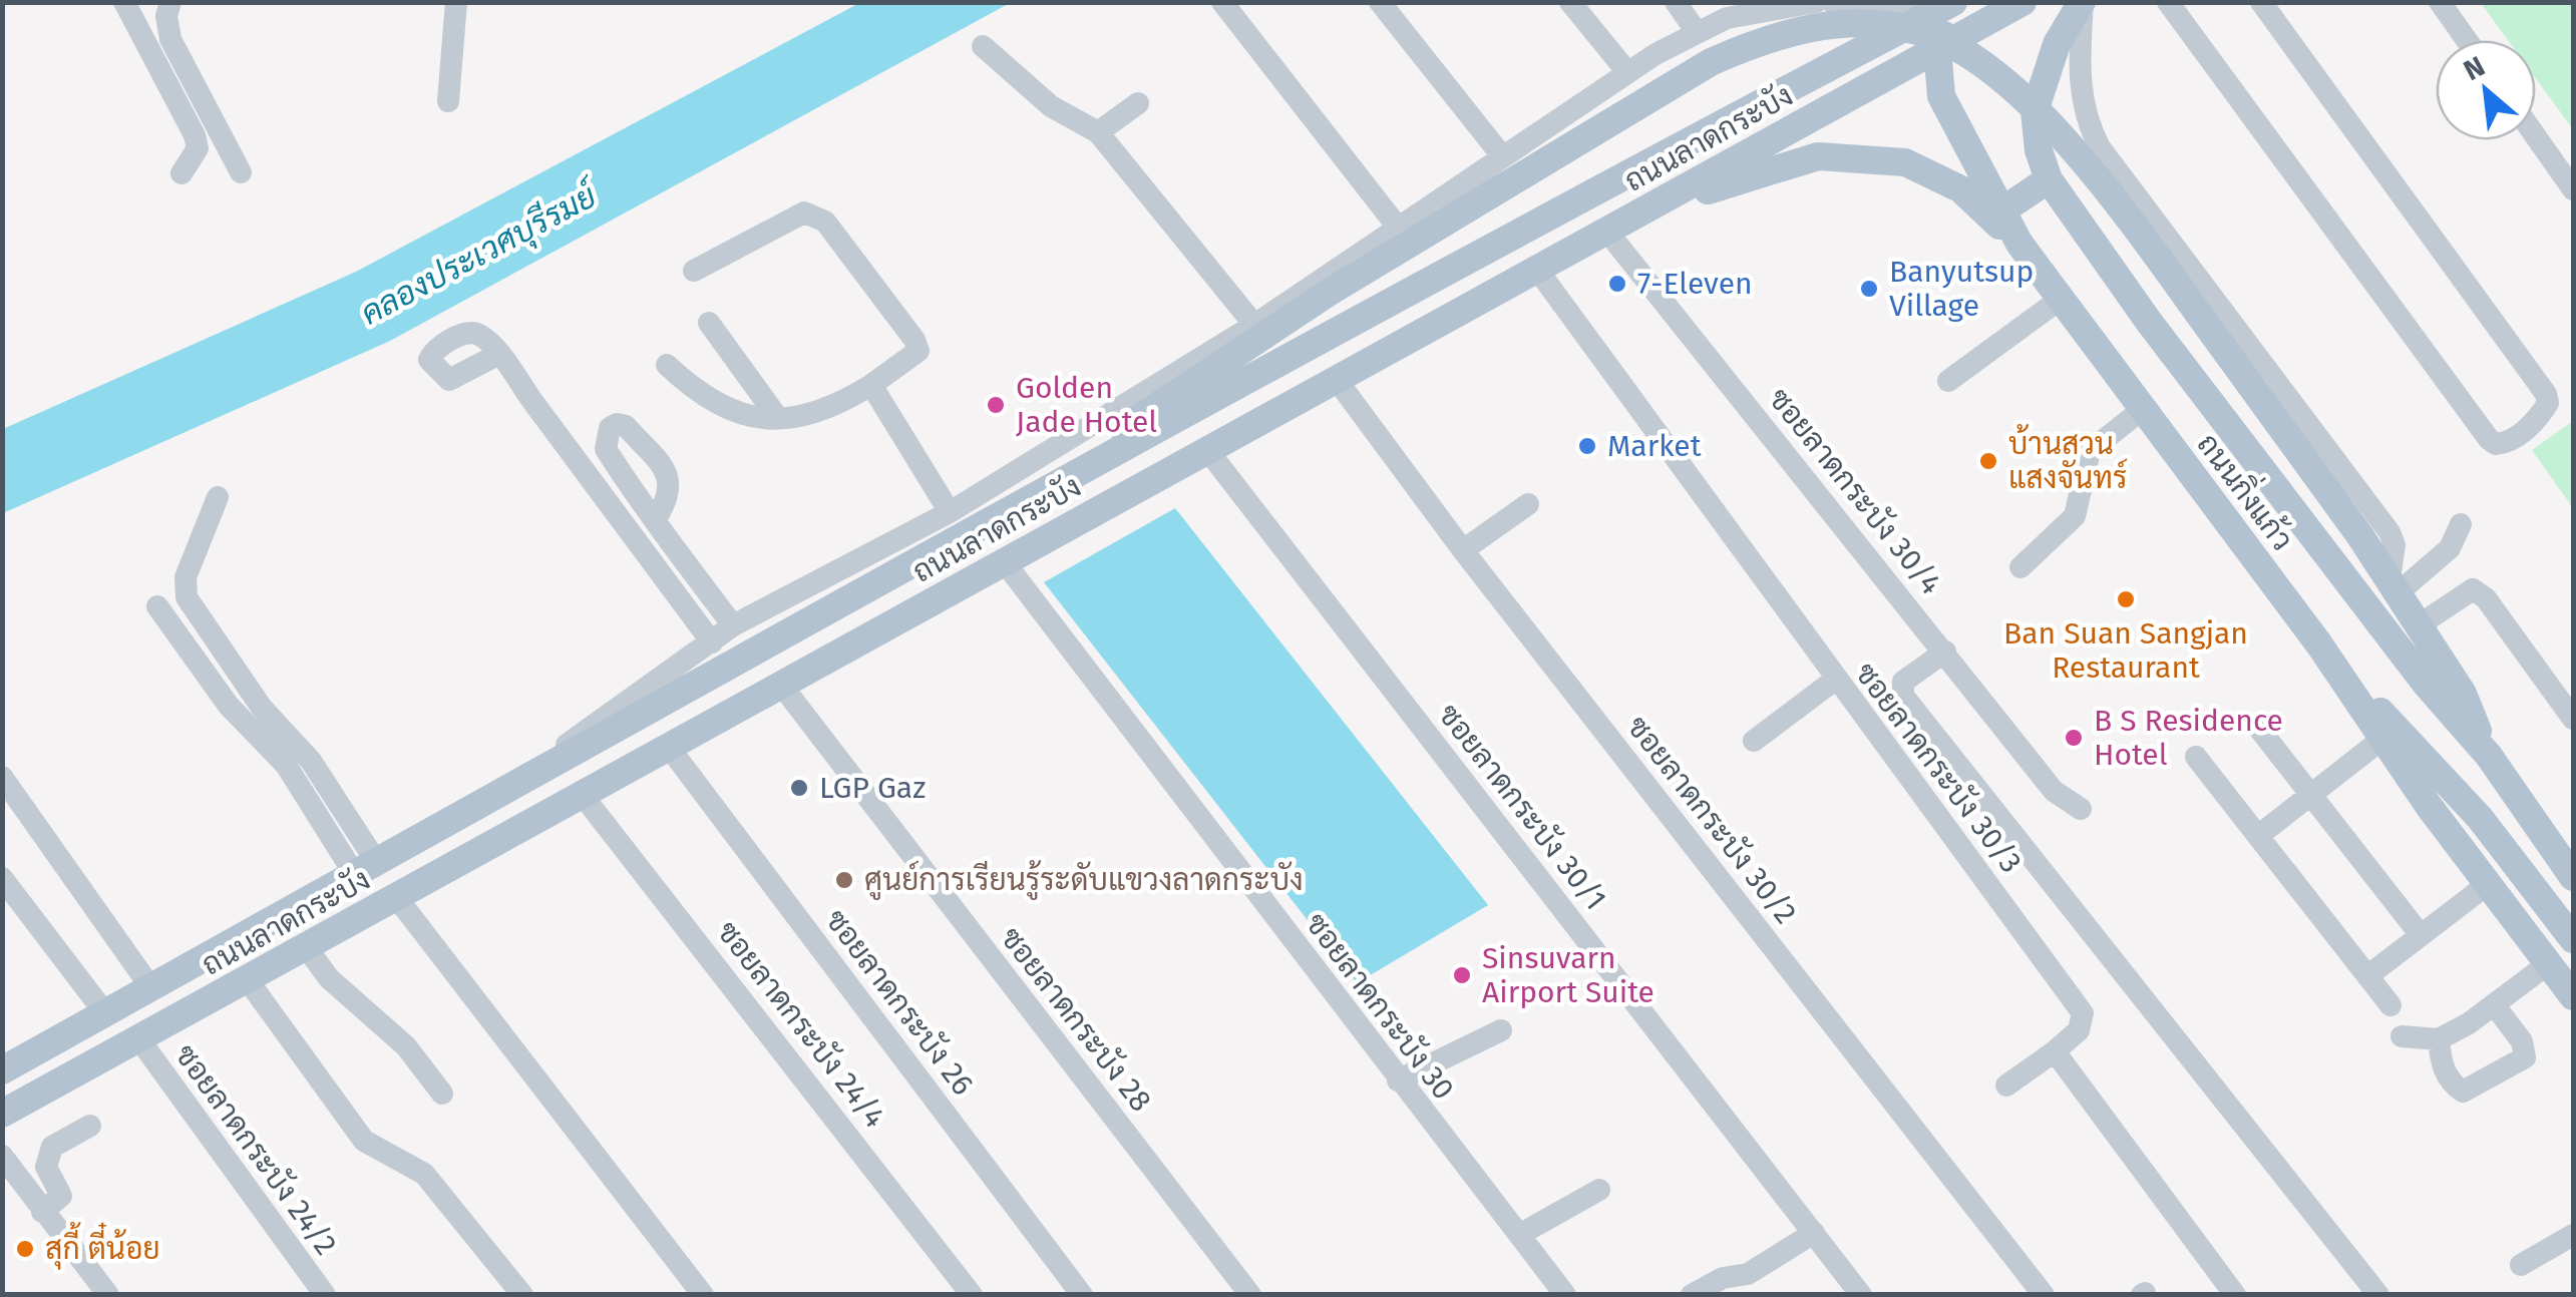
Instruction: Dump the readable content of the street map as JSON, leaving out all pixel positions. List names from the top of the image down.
{
  "streets": {
    "main road": ["ถนนลาดกระบัง", "ถนนกิ่งแก้ว"],
    "street": [
      "ซอยลาดกระบัง 30/4",
      "ซอยลาดกระบัง 30/3",
      "ซอยลาดกระบัง 30/1",
      "ซอยลาดกระบัง 30/2",
      "ซอยลาดกระบัง 26",
      "ซอยลาดกระบัง 30",
      "ซอยลาดกระบัง 28",
      "ซอยลาดกระบัง 24/4",
      "ซอยลาดกระบัง 24/2"
    ]
  },
  "crossings": [
    ["ถนนลาดกระบัง", "ซอยลาดกระบัง 30/4"],
    ["ถนนลาดกระบัง", "ถนนกิ่งแก้ว"],
    ["ถนนลาดกระบัง", "ซอยลาดกระบัง 30/3"],
    ["ถนนลาดกระบัง", "ซอยลาดกระบัง 30/1"],
    ["ถนนลาดกระบัง", "ซอยลาดกระบัง 30/2"],
    ["ถนนลาดกระบัง", "ซอยลาดกระบัง 26"],
    ["ถนนลาดกระบัง", "ซอยลาดกระบัง 30"],
    ["ถนนลาดกระบัง", "ซอยลาดกระบัง 28"],
    ["ถนนลาดกระบัง", "ซอยลาดกระบัง 24/4"],
    ["ถนนลาดกระบัง", "ซอยลาดกระบัง 24/2"]
  ],
  "water": ["คลองประเวศบุรีรมย์"],
  "places": [
    "7-Eleven",
    "Banyutsup Village",
    "Golden Jade Hotel",
    "Market",
    "บ้านสวน แสงจันทร์",
    "Ban Suan Sangjan Restaurant",
    "B S Residence Hotel",
    "LGP Gaz",
    "ศูนย์การเรียนรู้ระดับแขวงลาดกระบัง",
    "Sinsuvarn Airport Suite",
    "สุกี้ ตี๋น้อย"
  ],
  "north": "top left"
}
